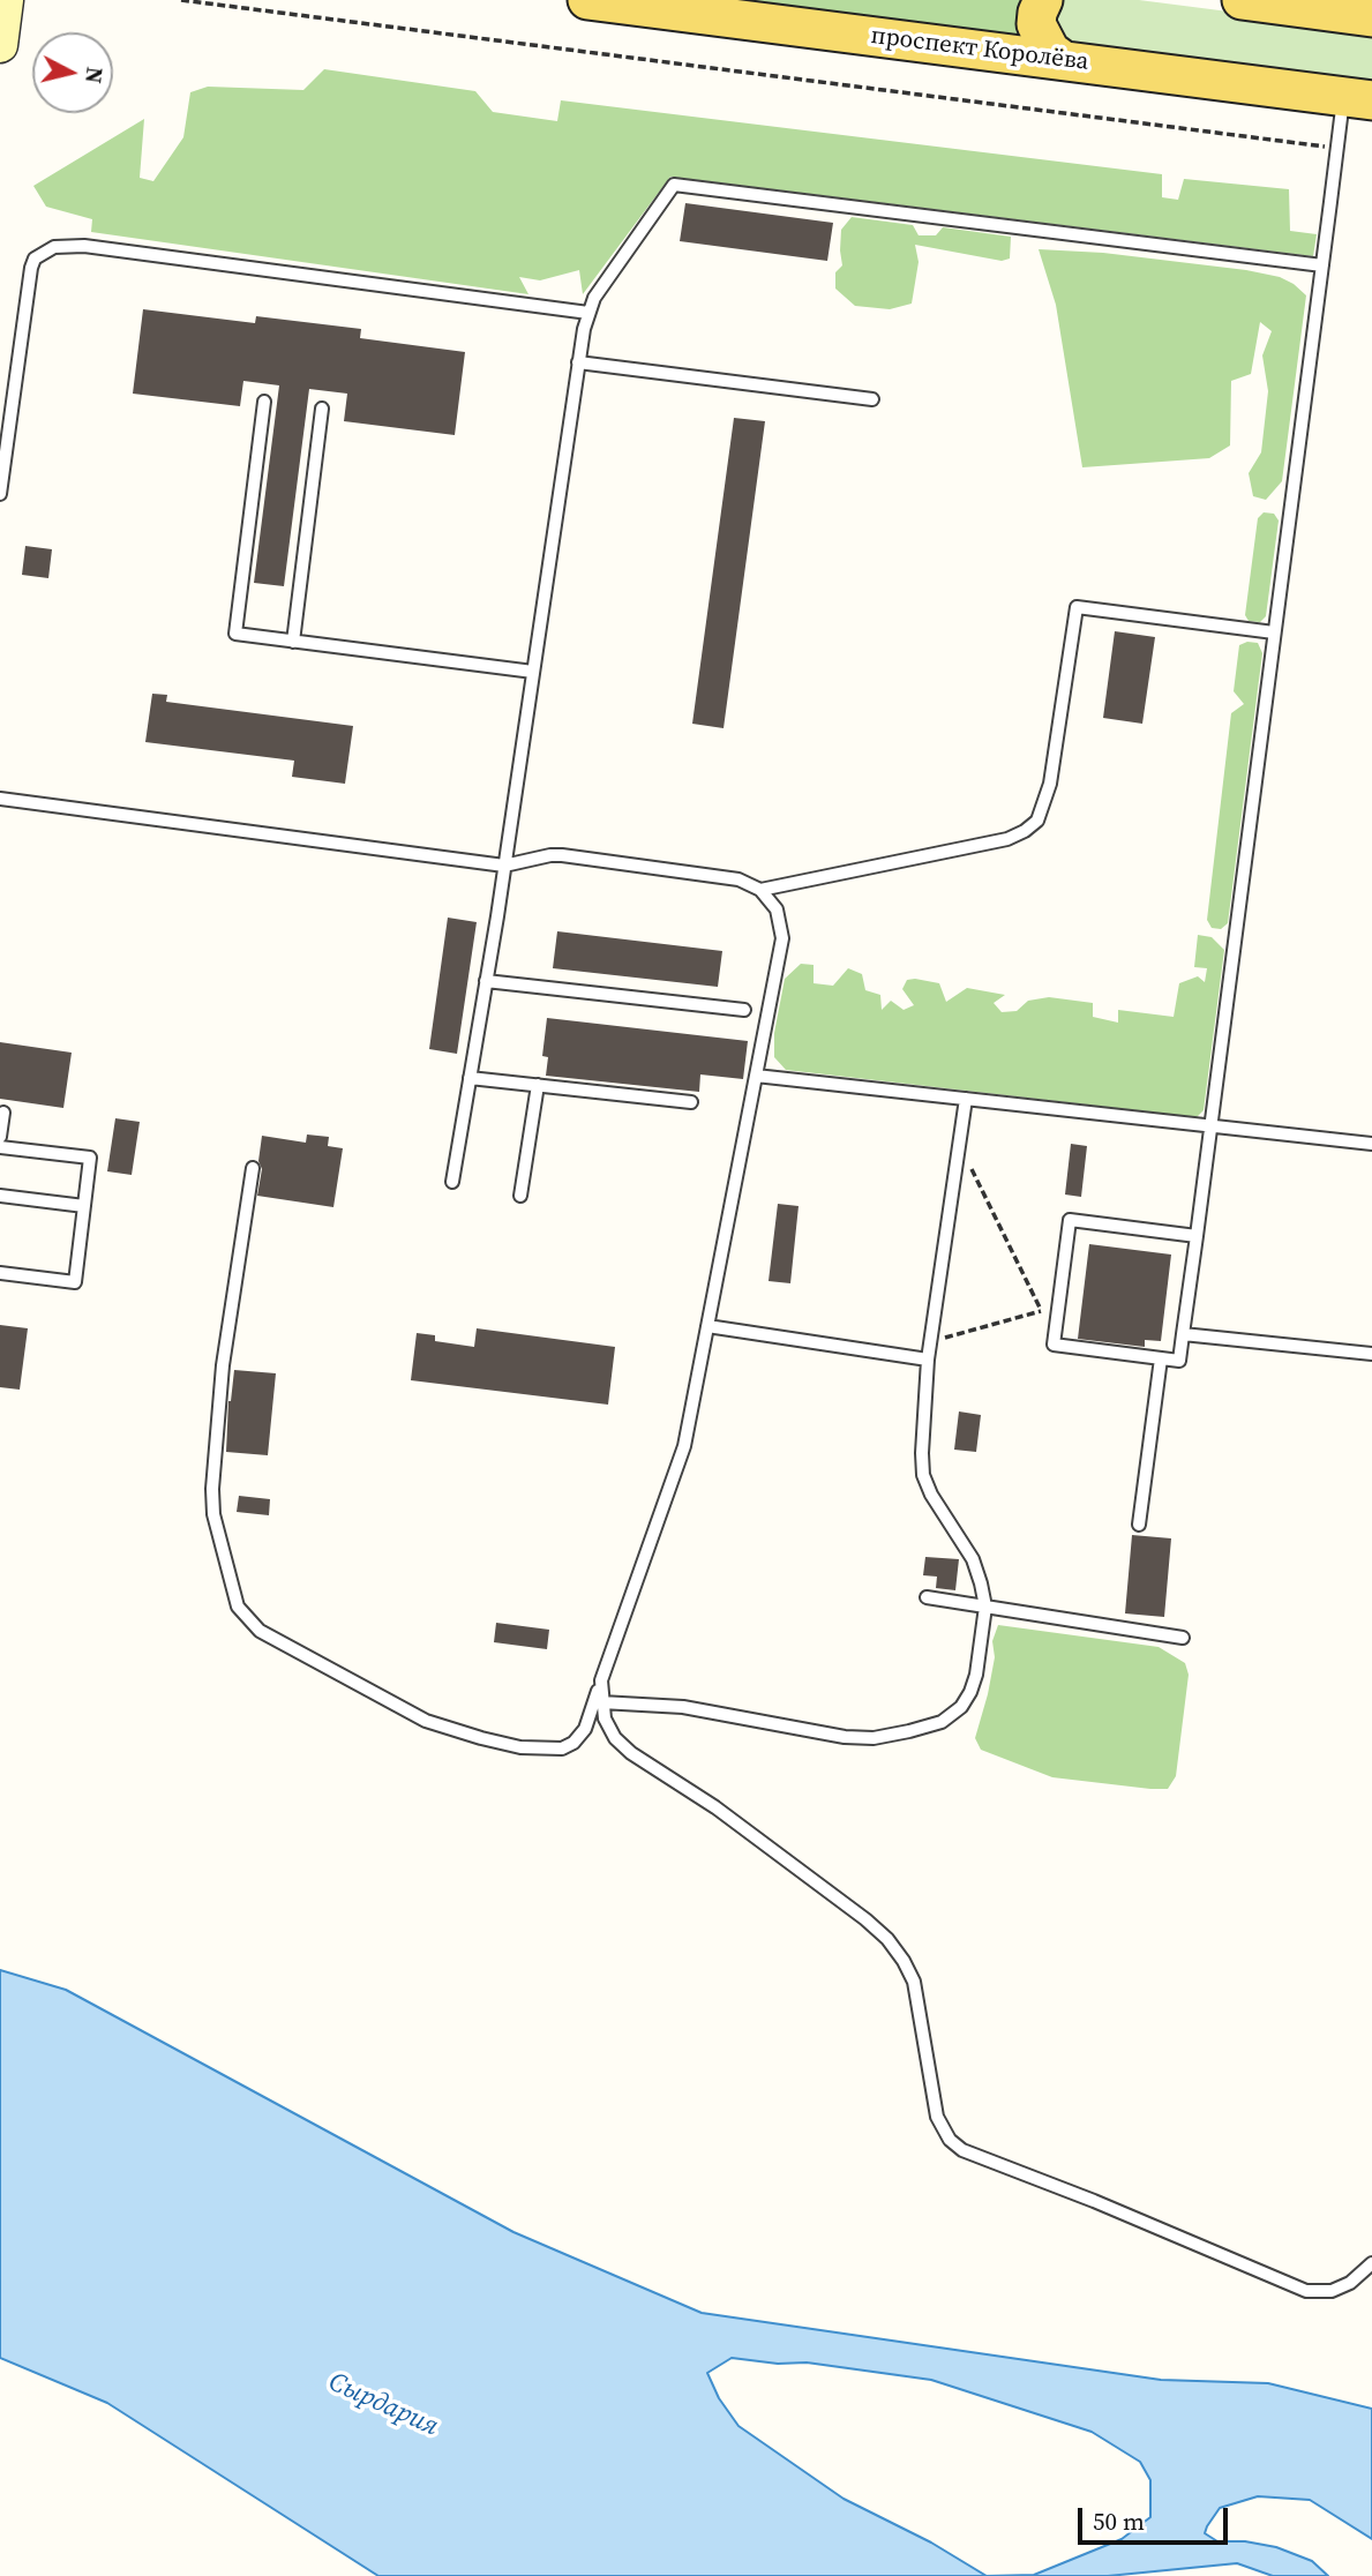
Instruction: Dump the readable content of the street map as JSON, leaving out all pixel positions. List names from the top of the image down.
{
  "streets": {
    "main road": ["проспект Королёва"]
  },
  "water": ["Сырдария"],
  "scale_bar": "50 m",
  "north": "right"
}
